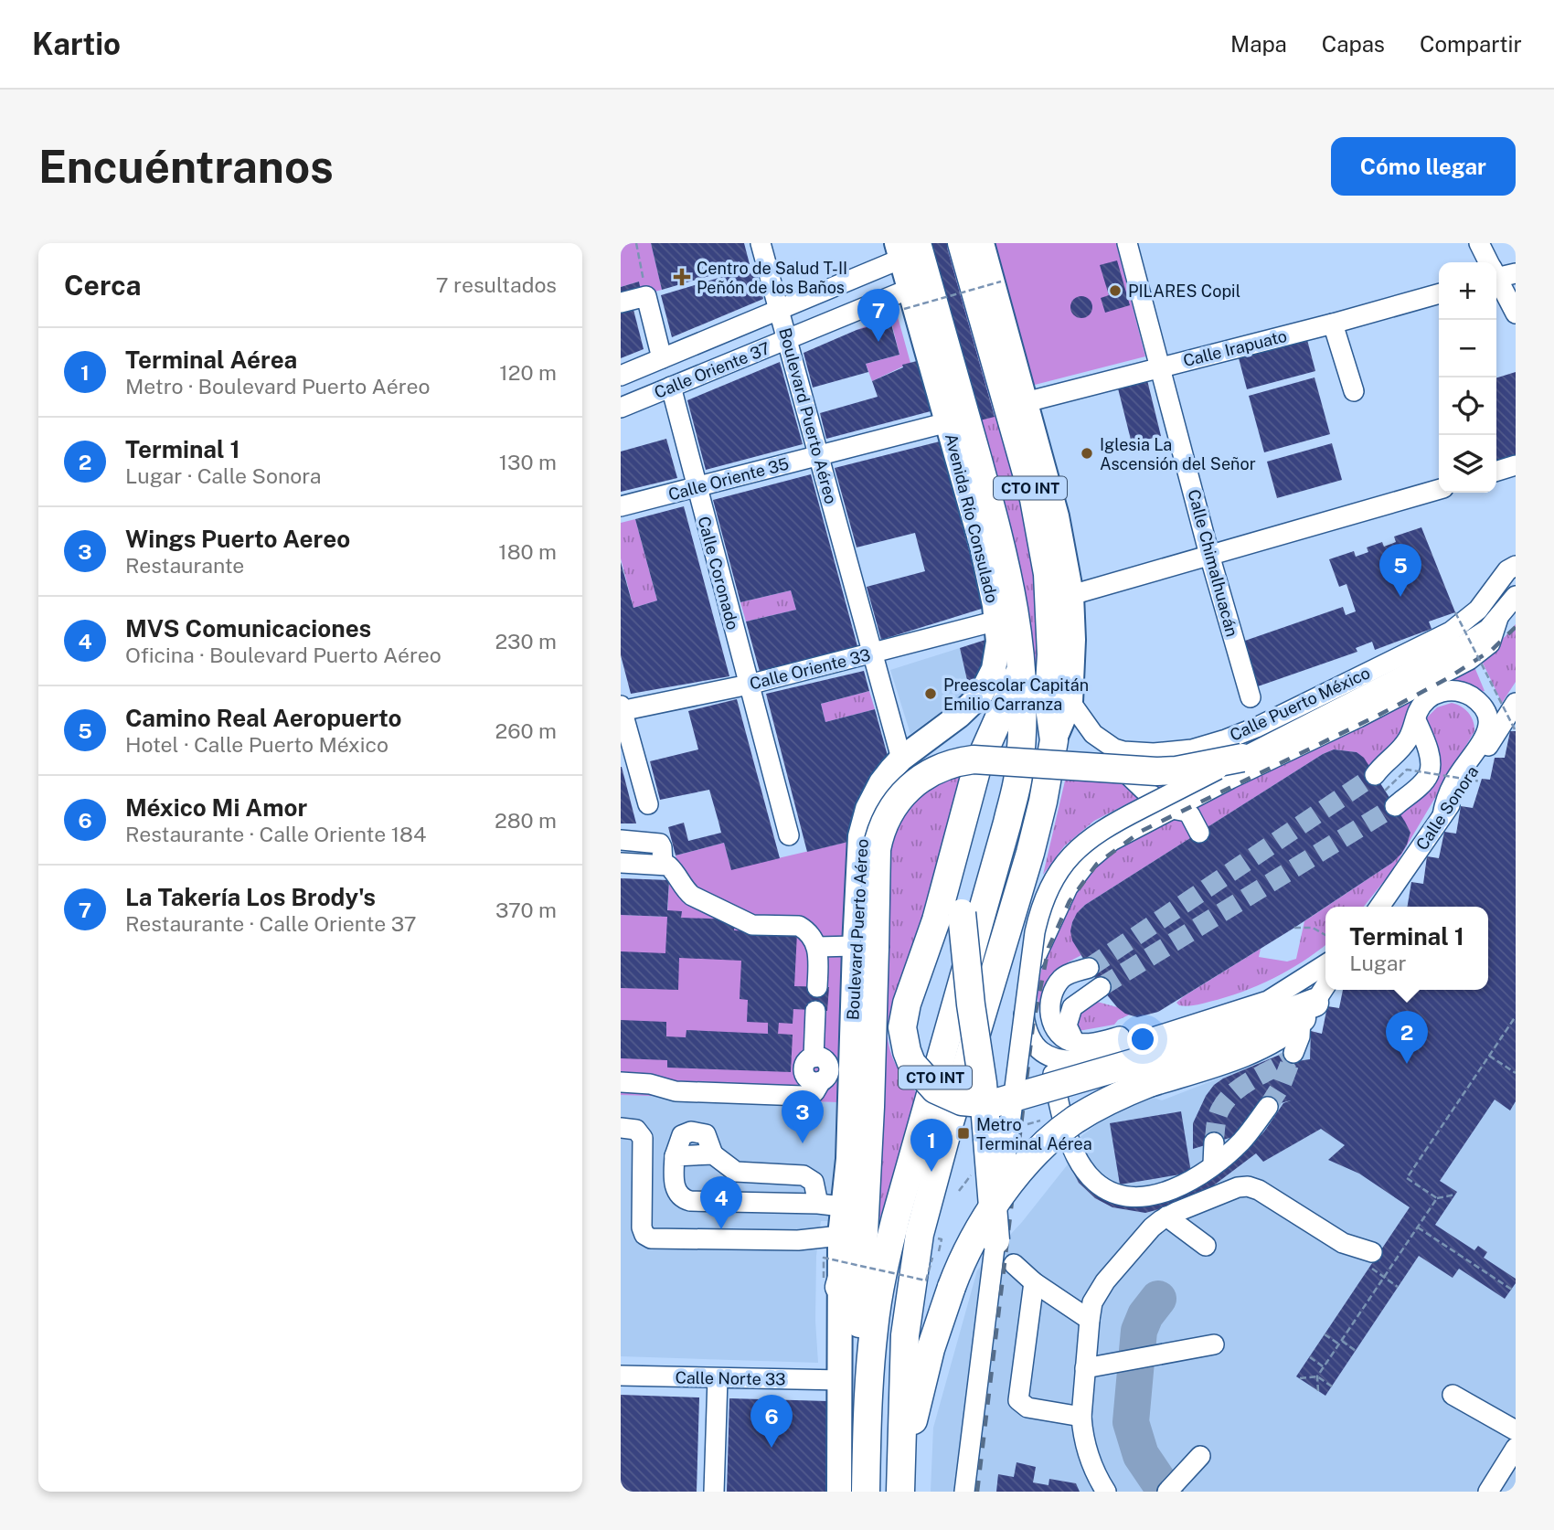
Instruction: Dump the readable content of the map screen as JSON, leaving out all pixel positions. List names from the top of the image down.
{
  "streets": {
    "highway": ["CTO INT"],
    "main road": ["Boulevard Puerto Aéreo", "Avenida Río Consulado"],
    "street": [
      "Calle Irapuato",
      "Calle Oriente 37",
      "Calle Oriente 35",
      "Calle Chimalhuacán",
      "Calle Coronado",
      "Calle Oriente 33",
      "Calle Puerto México",
      "Calle Sonora",
      "Calle Norte 33"
    ]
  },
  "crossings": [
    ["Calle Irapuato", "CTO INT"],
    ["Calle Irapuato", "Calle Chimalhuacán"],
    ["Calle Oriente 37", "Boulevard Puerto Aéreo"],
    ["Calle Oriente 37", "CTO INT"],
    ["Calle Oriente 37", "Avenida Río Consulado"],
    ["Calle Oriente 37", "Calle Coronado"],
    ["Boulevard Puerto Aéreo", "Calle Oriente 35"],
    ["Boulevard Puerto Aéreo", "Avenida Río Consulado"],
    ["Boulevard Puerto Aéreo", "Calle Oriente 33"],
    ["Boulevard Puerto Aéreo", "Calle Norte 33"],
    ["Calle Oriente 35", "Avenida Río Consulado"],
    ["Calle Oriente 35", "Calle Coronado"],
    ["CTO INT", "Avenida Río Consulado"],
    ["CTO INT", "Calle Puerto México"],
    ["Avenida Río Consulado", "Calle Oriente 33"],
    ["Calle Coronado", "Calle Oriente 33"]
  ],
  "places": {
    "health": ["Centro de Salud T-II Peñón de los Baños"],
    "other": ["PILARES Copil", "Iglesia La Ascensión del Señor", "Preescolar Capitán Emilio Carranza"],
    "transit": ["Metro Terminal Aérea"]
  },
  "page": {
    "header": "Kartio",
    "nav": ["Mapa", "Capas", "Compartir"],
    "buttons": "Cómo llegar",
    "title": "Encuéntranos",
    "heading": ["Cerca", "7 resultados"],
    "map_buttons": ["+", "−"],
    "pins": [
      "7",
      "5",
      "2",
      "3",
      "1",
      "4",
      "6"
    ],
    "list": [
      {
        "mark": "1",
        "name": "Terminal Aérea",
        "note": "Metro · Boulevard Puerto Aéreo",
        "value": "120 m"
      },
      {
        "mark": "2",
        "name": "Terminal 1",
        "note": "Lugar · Calle Sonora",
        "value": "130 m"
      },
      {
        "mark": "3",
        "name": "Wings Puerto Aereo",
        "note": "Restaurante",
        "value": "180 m"
      },
      {
        "mark": "4",
        "name": "MVS Comunicaciones",
        "note": "Oficina · Boulevard Puerto Aéreo",
        "value": "230 m"
      },
      {
        "mark": "5",
        "name": "Camino Real Aeropuerto",
        "note": "Hotel · Calle Puerto México",
        "value": "260 m"
      },
      {
        "mark": "6",
        "name": "México Mi Amor",
        "note": "Restaurante · Calle Oriente 184",
        "value": "280 m"
      },
      {
        "mark": "7",
        "name": "La Takería Los Brody's",
        "note": "Restaurante · Calle Oriente 37",
        "value": "370 m"
      }
    ],
    "popup": ["Terminal 1", "Lugar"]
  }
}
